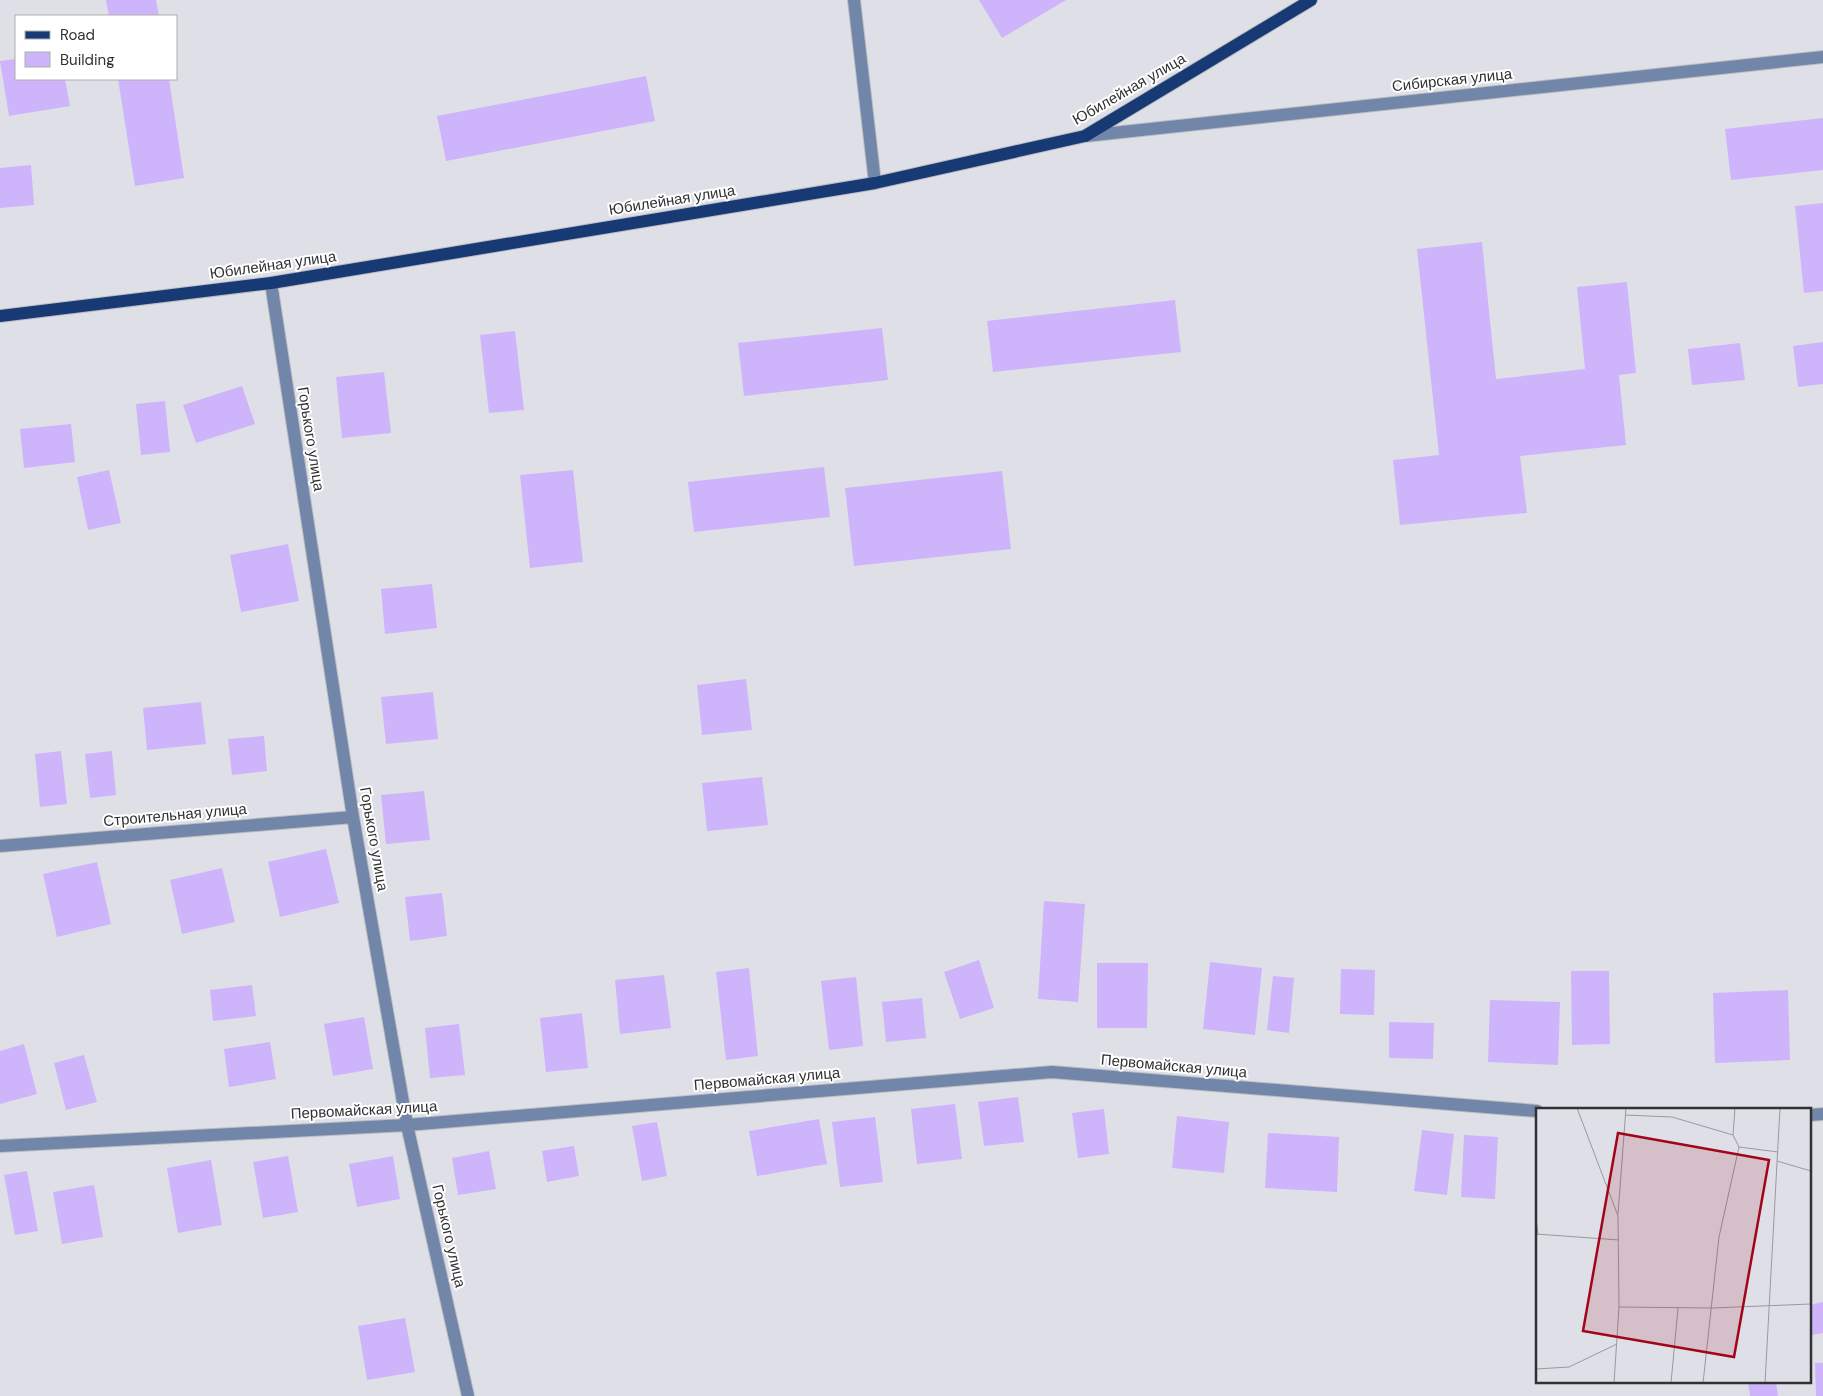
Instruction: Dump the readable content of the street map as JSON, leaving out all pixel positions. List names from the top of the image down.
{
  "streets": {
    "main road": ["Юбилейная улица"],
    "street": [
      "Сибирская улица",
      "Горького улица",
      "Строительная улица",
      "Первомайская улица"
    ]
  },
  "crossings": [
    ["Сибирская улица", "Юбилейная улица"],
    ["Юбилейная улица", "Горького улица"],
    ["Горького улица", "Строительная улица"],
    ["Горького улица", "Первомайская улица"]
  ],
  "legend": ["Road", "Building"]
}
